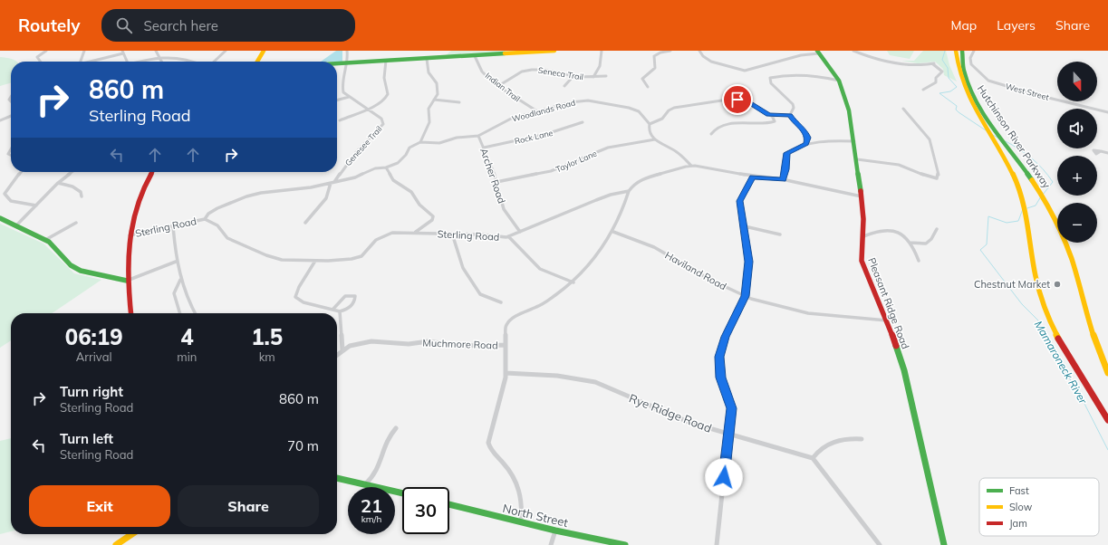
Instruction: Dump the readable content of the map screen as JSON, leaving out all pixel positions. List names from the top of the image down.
{
  "streets": {
    "main road": ["Hutchinson River Parkway", "Pleasant Ridge Road", "North Street"],
    "street": [
      "Seneca Trail",
      "Indian Trail",
      "West Street",
      "Woodlands Road",
      "Rock Lane",
      "Genesee Trail",
      "Taylor Lane",
      "Archer Road",
      "Sterling Road",
      "Haviland Road",
      "Muchmore Road",
      "Rye Ridge Road"
    ]
  },
  "crossings": [
    ["Seneca Trail", "Indian Trail"],
    ["Indian Trail", "Woodlands Road"],
    ["Woodlands Road", "Archer Road"],
    ["Rock Lane", "Archer Road"],
    ["Taylor Lane", "Archer Road"],
    ["Archer Road", "Sterling Road"],
    ["Haviland Road", "Pleasant Ridge Road"]
  ],
  "water": ["Mamaroneck River"],
  "places": ["Chestnut Market"],
  "legend": ["Fast", "Slow", "Jam"],
  "north": "bottom",
  "page": {
    "header": "Routely",
    "search": "Search here",
    "nav": ["Map", "Layers", "Share"],
    "map_buttons": ["+", "−"],
    "turn": ["860 m", "Sterling Road"],
    "eta": [
      "06:19",
      "Arrival",
      "4",
      "min",
      "1.5",
      "km"
    ],
    "list": [
      {
        "name": "Turn right",
        "note": "Sterling Road",
        "value": "860 m"
      },
      {
        "name": "Turn left",
        "note": "Sterling Road",
        "value": "70 m"
      }
    ],
    "buttons": ["Exit", "Share"],
    "speed": "21 km/h",
    "limit": "30"
  }
}
